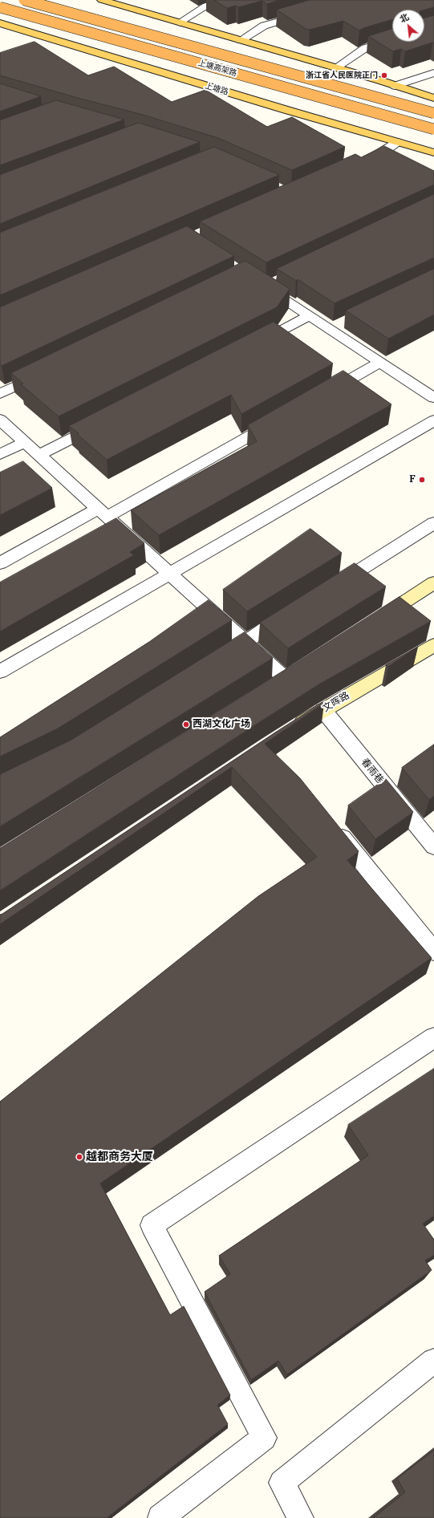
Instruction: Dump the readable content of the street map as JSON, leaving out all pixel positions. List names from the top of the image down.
{
  "streets": {
    "highway": ["上塘高架路"],
    "main road": ["上塘路", "文晖路"],
    "street": ["春雨巷"]
  },
  "crossings": [
    ["文晖路", "春雨巷"]
  ],
  "places": [
    "浙江省人民医院正门",
    "F",
    "西湖文化广场",
    "越都商务大厦"
  ],
  "north": "top left"
}
